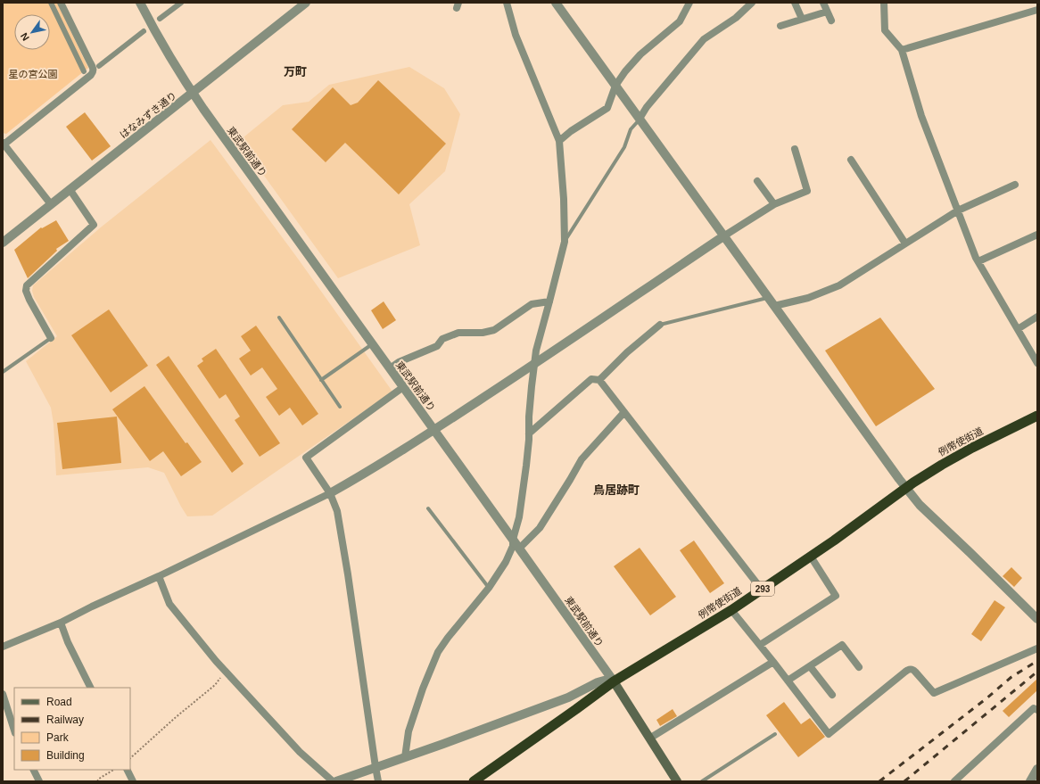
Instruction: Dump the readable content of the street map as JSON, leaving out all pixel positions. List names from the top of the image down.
{
  "streets": {
    "highway": ["例幣使街道", "293"],
    "main road": ["東武駅前通り"],
    "street": ["はなみずき通り"]
  },
  "crossings": [
    ["はなみずき通り", "東武駅前通り"],
    ["東武駅前通り", "例幣使街道"]
  ],
  "districts": ["万町", "鳥居跡町"],
  "parks": ["星の宮公園"],
  "legend": [
    "Road",
    "Railway",
    "Park",
    "Building"
  ],
  "north": "bottom left"
}
